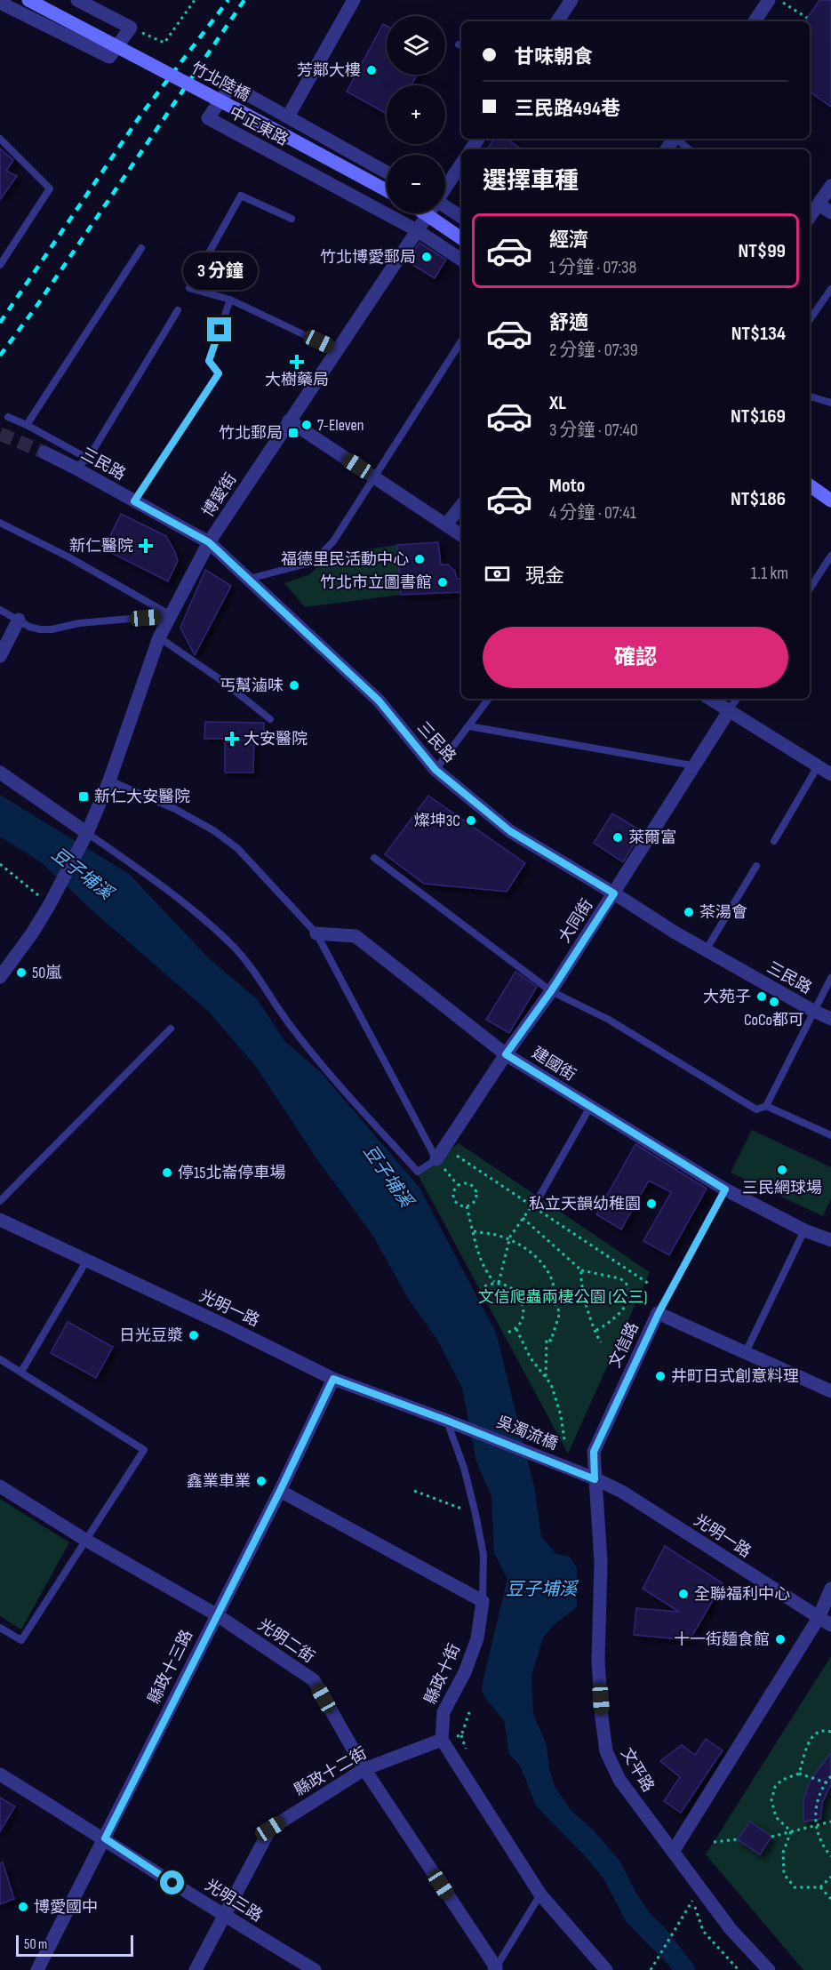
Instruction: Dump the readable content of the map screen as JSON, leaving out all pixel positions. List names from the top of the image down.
{
  "streets": {
    "main road": ["竹北陸橋"],
    "street": [
      "中正東路",
      "三民路",
      "博愛街",
      "大同街",
      "建國街",
      "光明一路",
      "文信路",
      "吳濁流橋",
      "光明二街",
      "縣政十三路",
      "縣政十街",
      "文平路",
      "縣政十二街",
      "光明三路"
    ]
  },
  "crossings": [
    ["中正東路", "博愛街"],
    ["三民路", "博愛街"],
    ["三民路", "大同街"],
    ["大同街", "建國街"],
    ["光明一路", "文信路"],
    ["光明一路", "吳濁流橋"],
    ["光明一路", "縣政十三路"],
    ["光明一路", "文平路"],
    ["文信路", "吳濁流橋"],
    ["文信路", "文平路"],
    ["吳濁流橋", "文平路"],
    ["光明二街", "縣政十三路"],
    ["光明二街", "縣政十二街"],
    ["縣政十三路", "光明三路"],
    ["縣政十街", "縣政十二街"],
    ["縣政十二街", "光明三路"]
  ],
  "water": ["豆子埔溪"],
  "parks": ["文信爬蟲兩棲公園 (公三)"],
  "places": {
    "other": [
      "芳鄰大樓",
      "竹北博愛郵局",
      "7-Eleven",
      "福德里民活動中心",
      "竹北市立圖書館",
      "丐幫滷味",
      "燦坤3C",
      "萊爾富",
      "茶湯會",
      "50嵐",
      "大苑子",
      "CoCo都可",
      "三民網球場",
      "停15北崙停車場",
      "私立天韻幼稚園",
      "日光豆漿",
      "井町日式創意料理",
      "鑫業車業",
      "全聯福利中心",
      "十一街麵食館",
      "博愛國中"
    ],
    "health": ["大樹藥局", "新仁醫院", "大安醫院"],
    "transit": ["竹北郵局", "新仁大安醫院"]
  },
  "scale_bar": "50 m",
  "page": {
    "map_buttons": ["+", "−"],
    "banner": ["甘味朝食", "三民路494巷"],
    "heading": "選擇車種",
    "list": [
      {
        "name": "經濟",
        "note": "1 分鐘 · 07:38",
        "value": "NT$99"
      },
      {
        "name": "舒適",
        "note": "2 分鐘 · 07:39",
        "value": "NT$134"
      },
      {
        "name": "XL",
        "note": "3 分鐘 · 07:40",
        "value": "NT$169"
      },
      {
        "name": "Moto",
        "note": "4 分鐘 · 07:41",
        "value": "NT$186"
      }
    ],
    "bubble": "3 分鐘",
    "pay": ["現金", "1.1 km"],
    "buttons": "確認",
    "scale": "50 m"
  }
}
